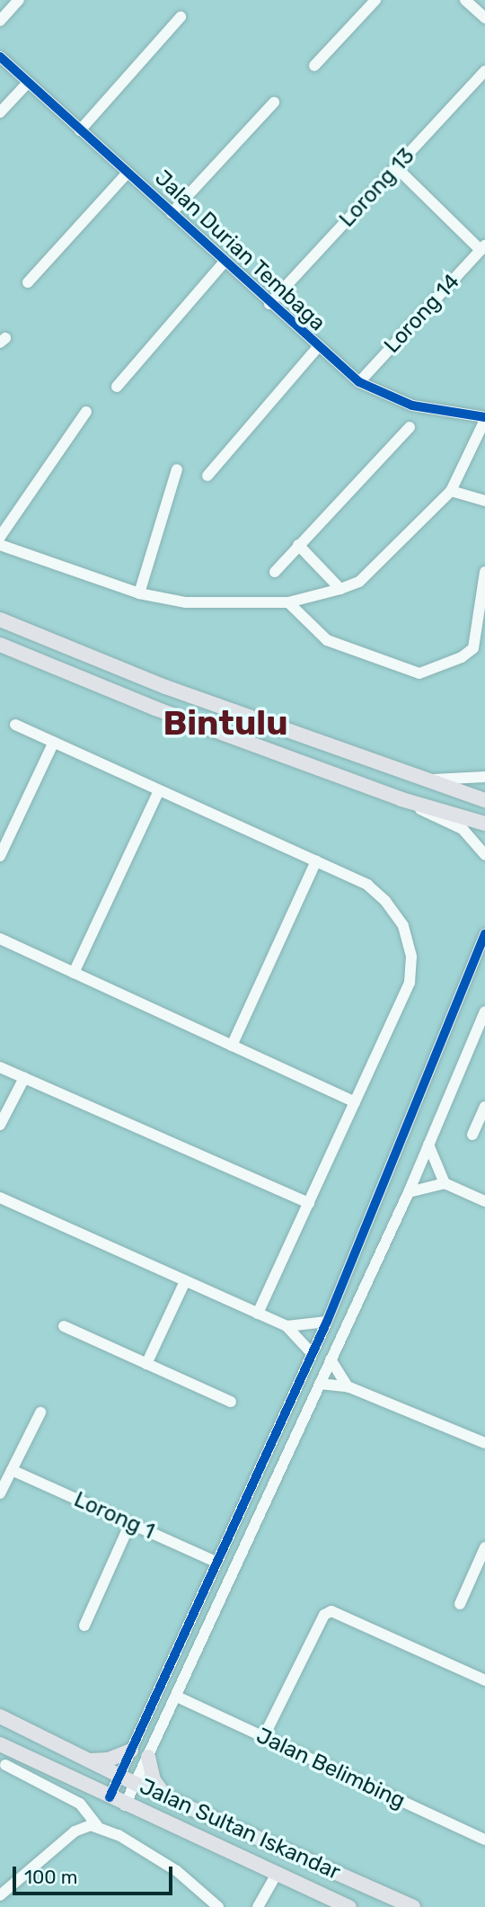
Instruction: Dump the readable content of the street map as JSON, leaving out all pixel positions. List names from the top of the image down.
{
  "streets": {
    "main road": ["Jalan Sultan Iskandar"],
    "street": [
      "Lorong 13",
      "Jalan Durian Tembaga",
      "Lorong 14",
      "Lorong 1",
      "Jalan Belimbing"
    ]
  },
  "crossings": [
    ["Lorong 13", "Jalan Durian Tembaga"],
    ["Jalan Durian Tembaga", "Lorong 14"]
  ],
  "districts": ["Bintulu"],
  "scale_bar": "100 m"
}
